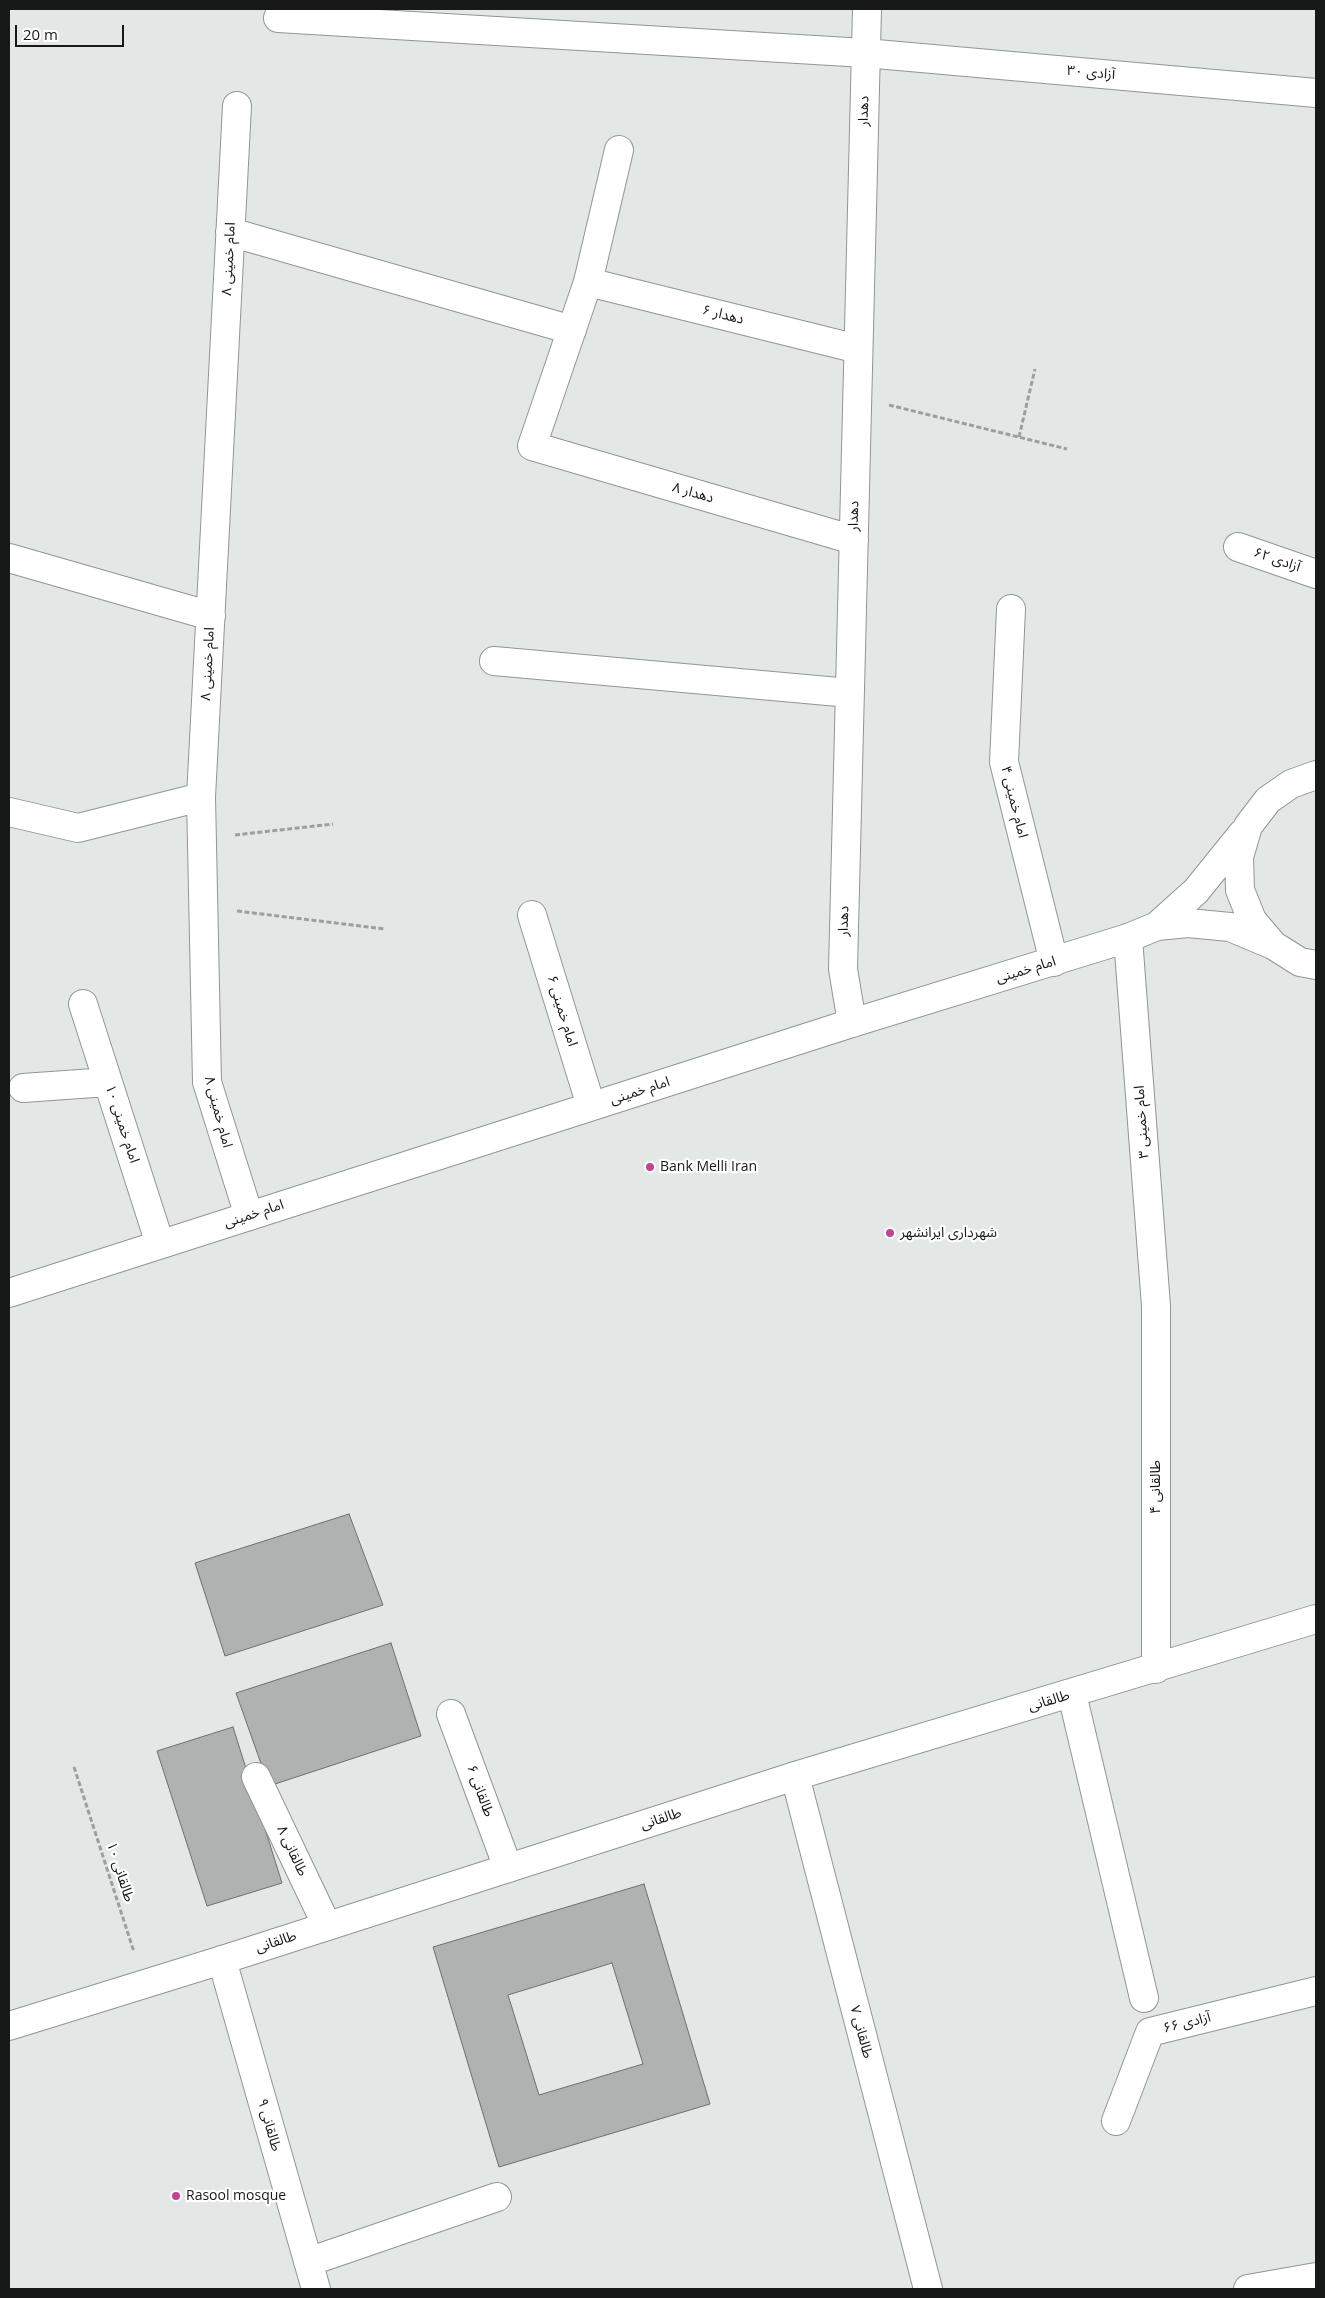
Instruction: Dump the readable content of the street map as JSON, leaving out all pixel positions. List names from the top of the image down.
{
  "streets": {
    "street": [
      "آزادی ۳۰",
      "دهدار",
      "امام خمینی ۸",
      "دهدار ۶",
      "دهدار ۸",
      "آزادی ۶۲",
      "امام خمینی ۴",
      "امام خمینی",
      "امام خمینی ۶",
      "امام خمینی ۳",
      "امام خمینی ۱۰",
      "طالقانی ۴",
      "طالقانی",
      "طالقانی ۶",
      "طالقانی ۸",
      "آزادی ۶۶",
      "طالقانی ۷",
      "طالقانی ۹"
    ],
    "path": ["طالقانی ۱۰"]
  },
  "crossings": [
    ["آزادی ۳۰", "دهدار"],
    ["دهدار", "دهدار ۶"],
    ["دهدار", "دهدار ۸"],
    ["دهدار", "امام خمینی"],
    ["امام خمینی ۸", "امام خمینی"],
    ["امام خمینی ۴", "امام خمینی"],
    ["امام خمینی", "امام خمینی ۶"],
    ["امام خمینی", "امام خمینی ۳"],
    ["امام خمینی", "امام خمینی ۱۰"],
    ["امام خمینی ۳", "طالقانی ۴"],
    ["طالقانی ۴", "طالقانی"],
    ["طالقانی", "طالقانی ۶"],
    ["طالقانی", "طالقانی ۸"],
    ["طالقانی", "طالقانی ۱۰"],
    ["طالقانی", "طالقانی ۷"],
    ["طالقانی", "طالقانی ۹"]
  ],
  "places": ["Bank Melli Iran", "شهرداری ایرانشهر", "Rasool mosque"],
  "scale_bar": "20 m"
}
